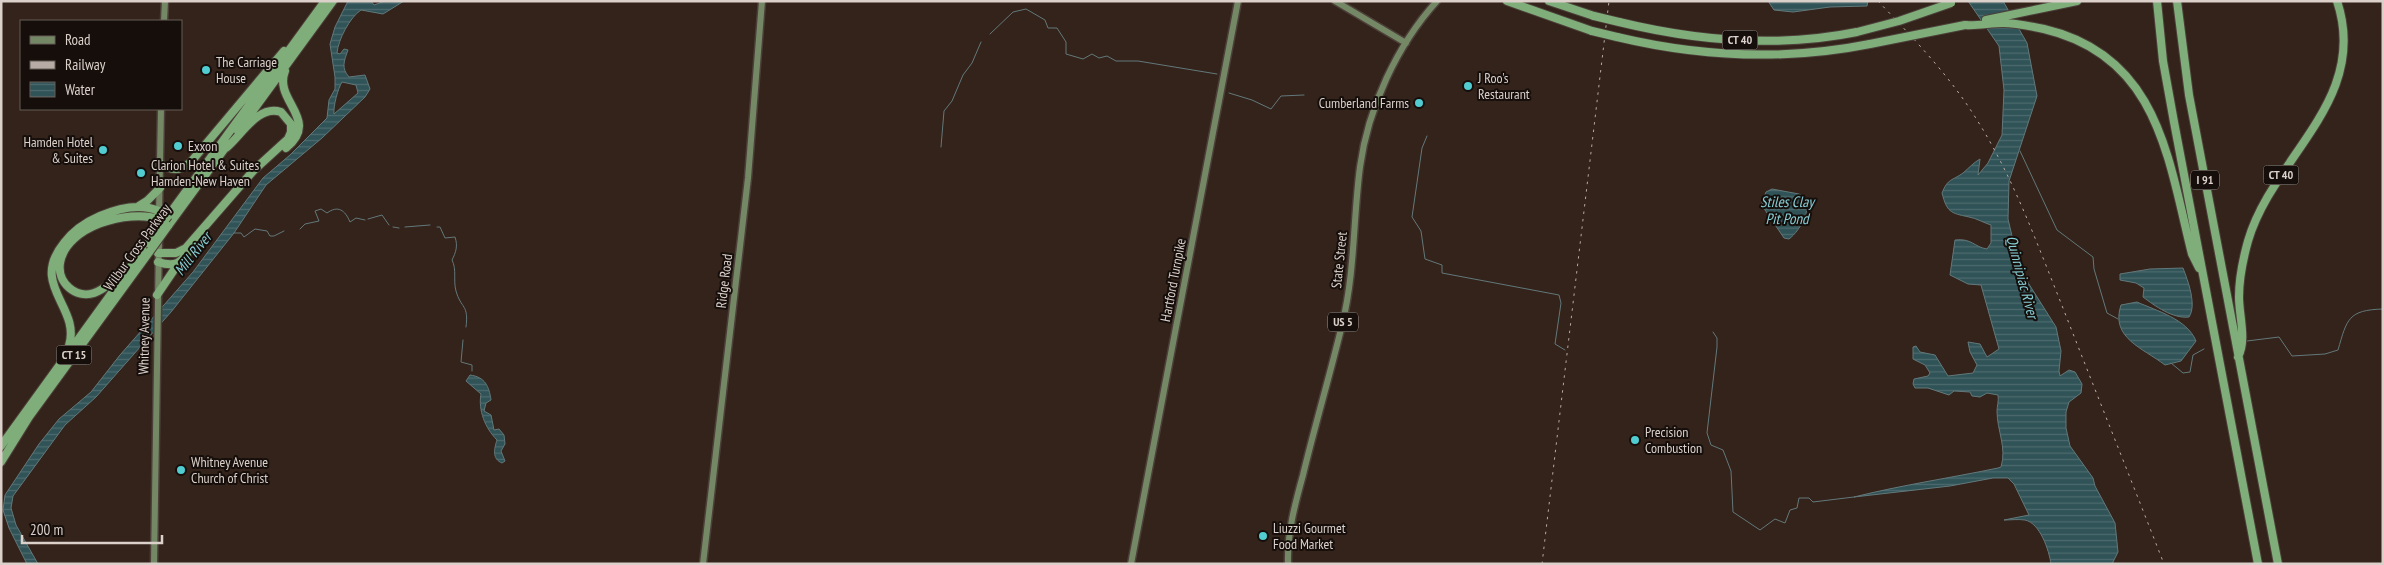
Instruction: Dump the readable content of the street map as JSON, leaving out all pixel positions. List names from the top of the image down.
{
  "streets": {
    "highway": [
      "CT 40",
      "I 91",
      "Wilbur Cross Parkway",
      "CT 15"
    ],
    "main road": [
      "State Street",
      "Hartford Turnpike",
      "Ridge Road",
      "US 5",
      "Whitney Avenue"
    ]
  },
  "crossings": [
    ["CT 40", "I 91"],
    ["Wilbur Cross Parkway", "Whitney Avenue"]
  ],
  "water": ["Stiles Clay Pit Pond", "Mill River", "Quinnipiac River"],
  "places": [
    "The Carriage House",
    "J Roo's Restaurant",
    "Cumberland Farms",
    "Exxon",
    "Hamden Hotel & Suites",
    "Clarion Hotel & Suites Hamden-New Haven",
    "Precision Combustion",
    "Whitney Avenue Church of Christ",
    "Liuzzi Gourmet Food Market"
  ],
  "legend": ["Road", "Railway", "Water"],
  "scale_bar": "200 m"
}
